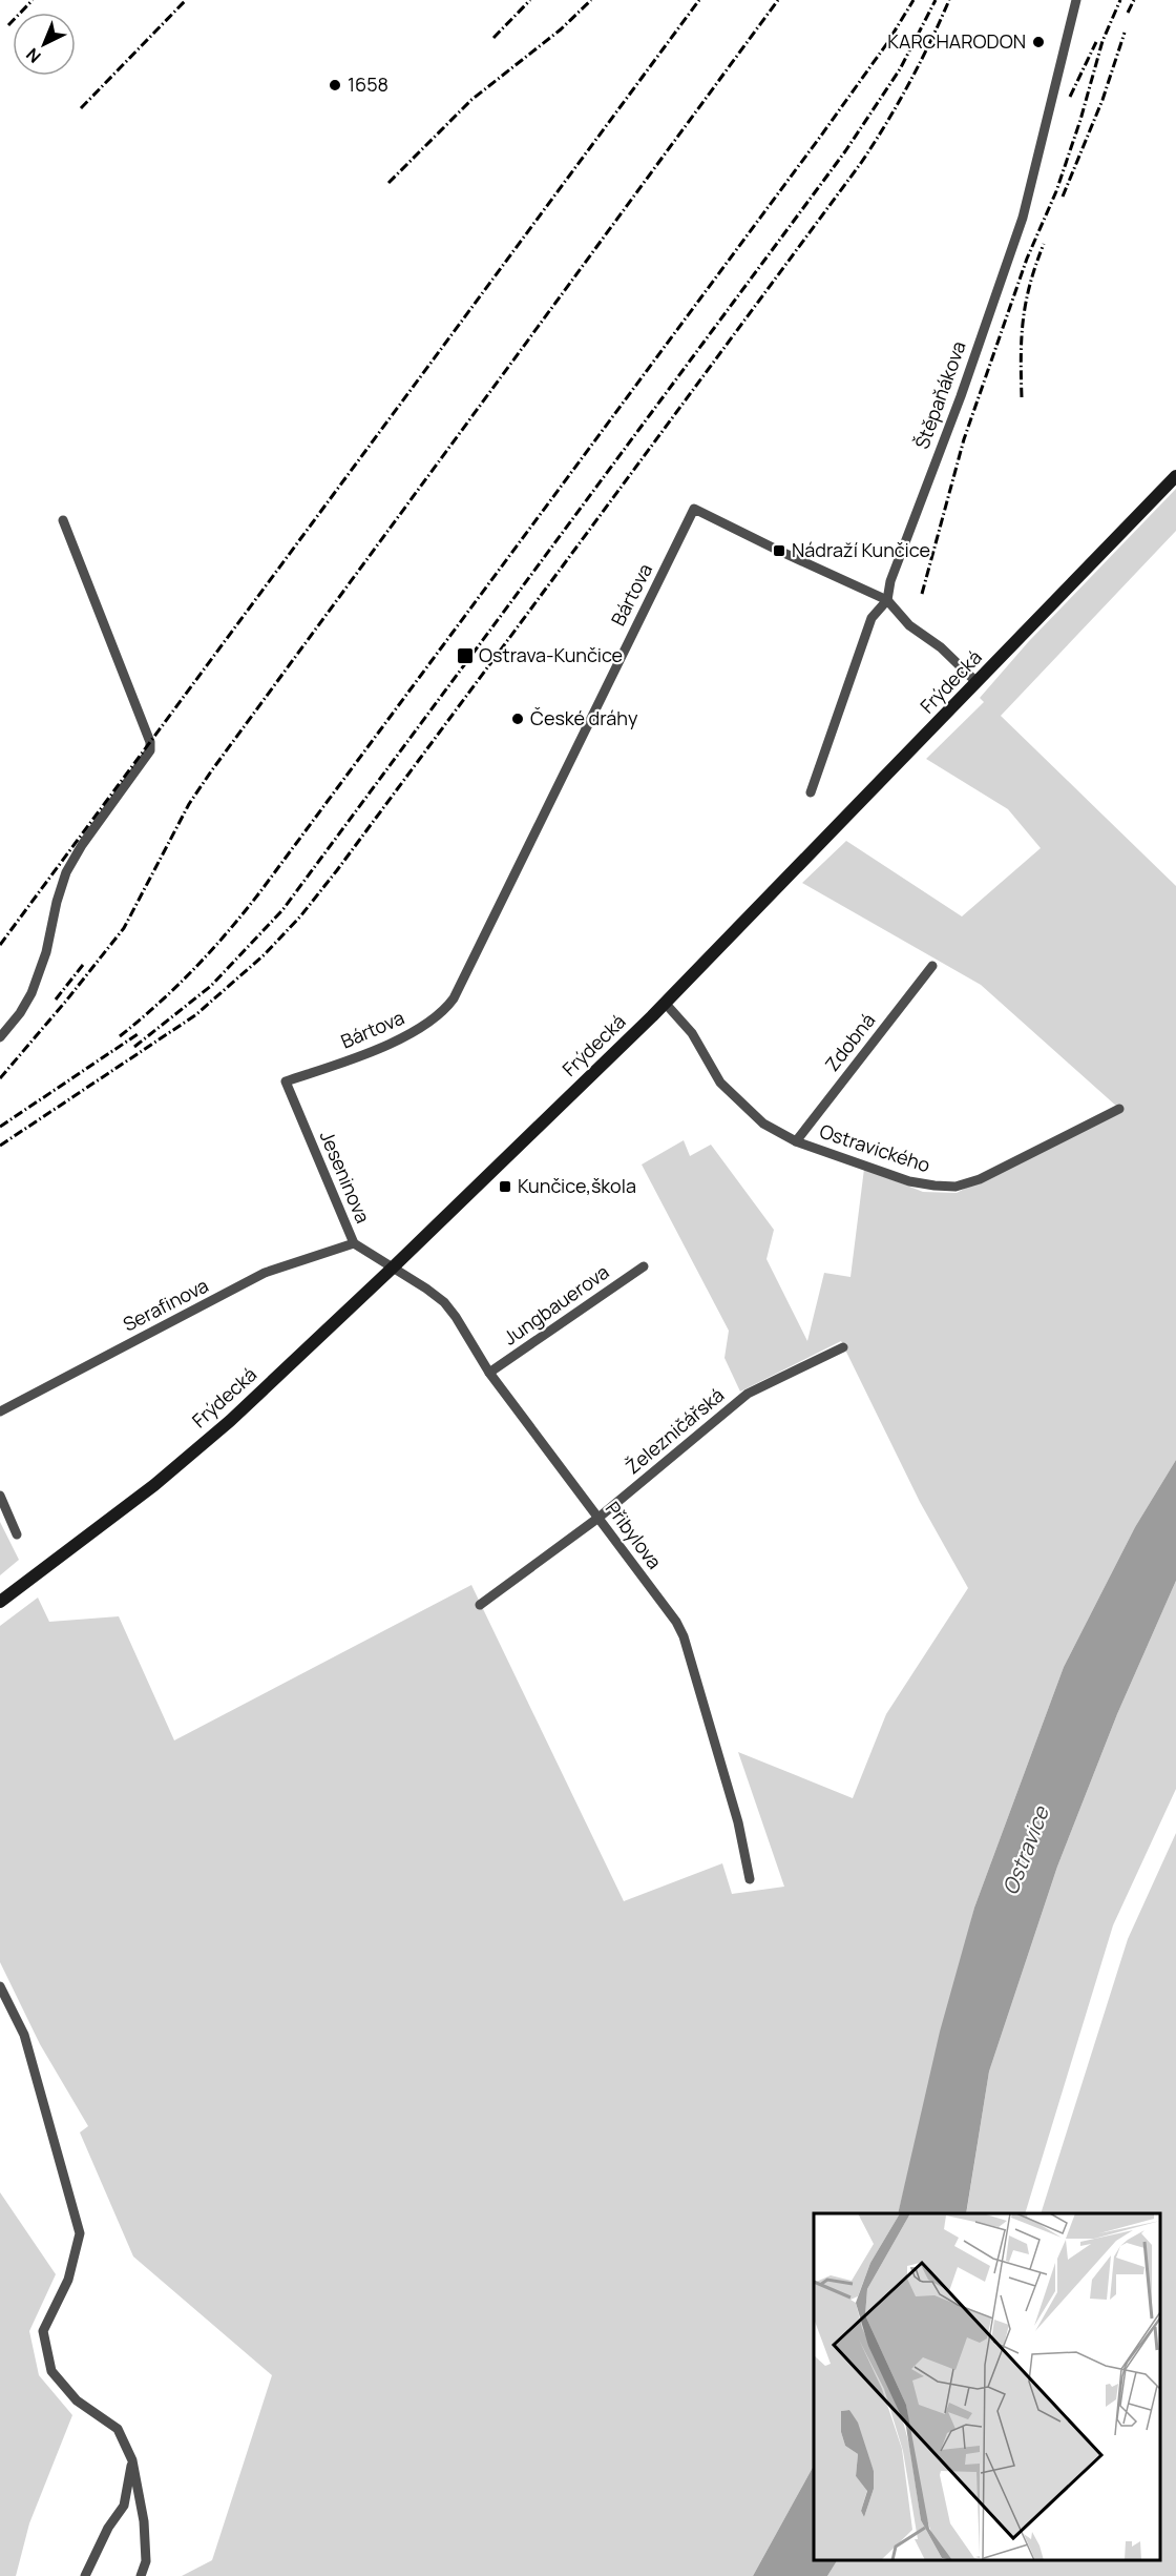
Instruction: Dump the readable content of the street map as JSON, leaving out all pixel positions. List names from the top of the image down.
{
  "streets": {
    "main road": ["Frýdecká"],
    "street": [
      "Štěpaňákova",
      "Bártova",
      "Zdobná",
      "Ostravického",
      "Jeseninova",
      "Serafinova",
      "Jungbauerova",
      "Železničářská",
      "Přibylova"
    ]
  },
  "crossings": [
    ["Štěpaňákova", "Bártova"],
    ["Bártova", "Frýdecká"],
    ["Bártova", "Jeseninova"],
    ["Frýdecká", "Ostravického"],
    ["Frýdecká", "Jeseninova"],
    ["Frýdecká", "Přibylova"],
    ["Zdobná", "Ostravického"],
    ["Jeseninova", "Serafinova"],
    ["Jeseninova", "Přibylova"],
    ["Jungbauerova", "Přibylova"],
    ["Železničářská", "Přibylova"]
  ],
  "water": ["Ostravice"],
  "places": {
    "other": ["KARCHARODON", "1658", "České dráhy"],
    "transit": ["Nádraží Kunčice", "Ostrava-Kunčice", "Kunčice,škola"]
  },
  "north": "bottom left"
}
